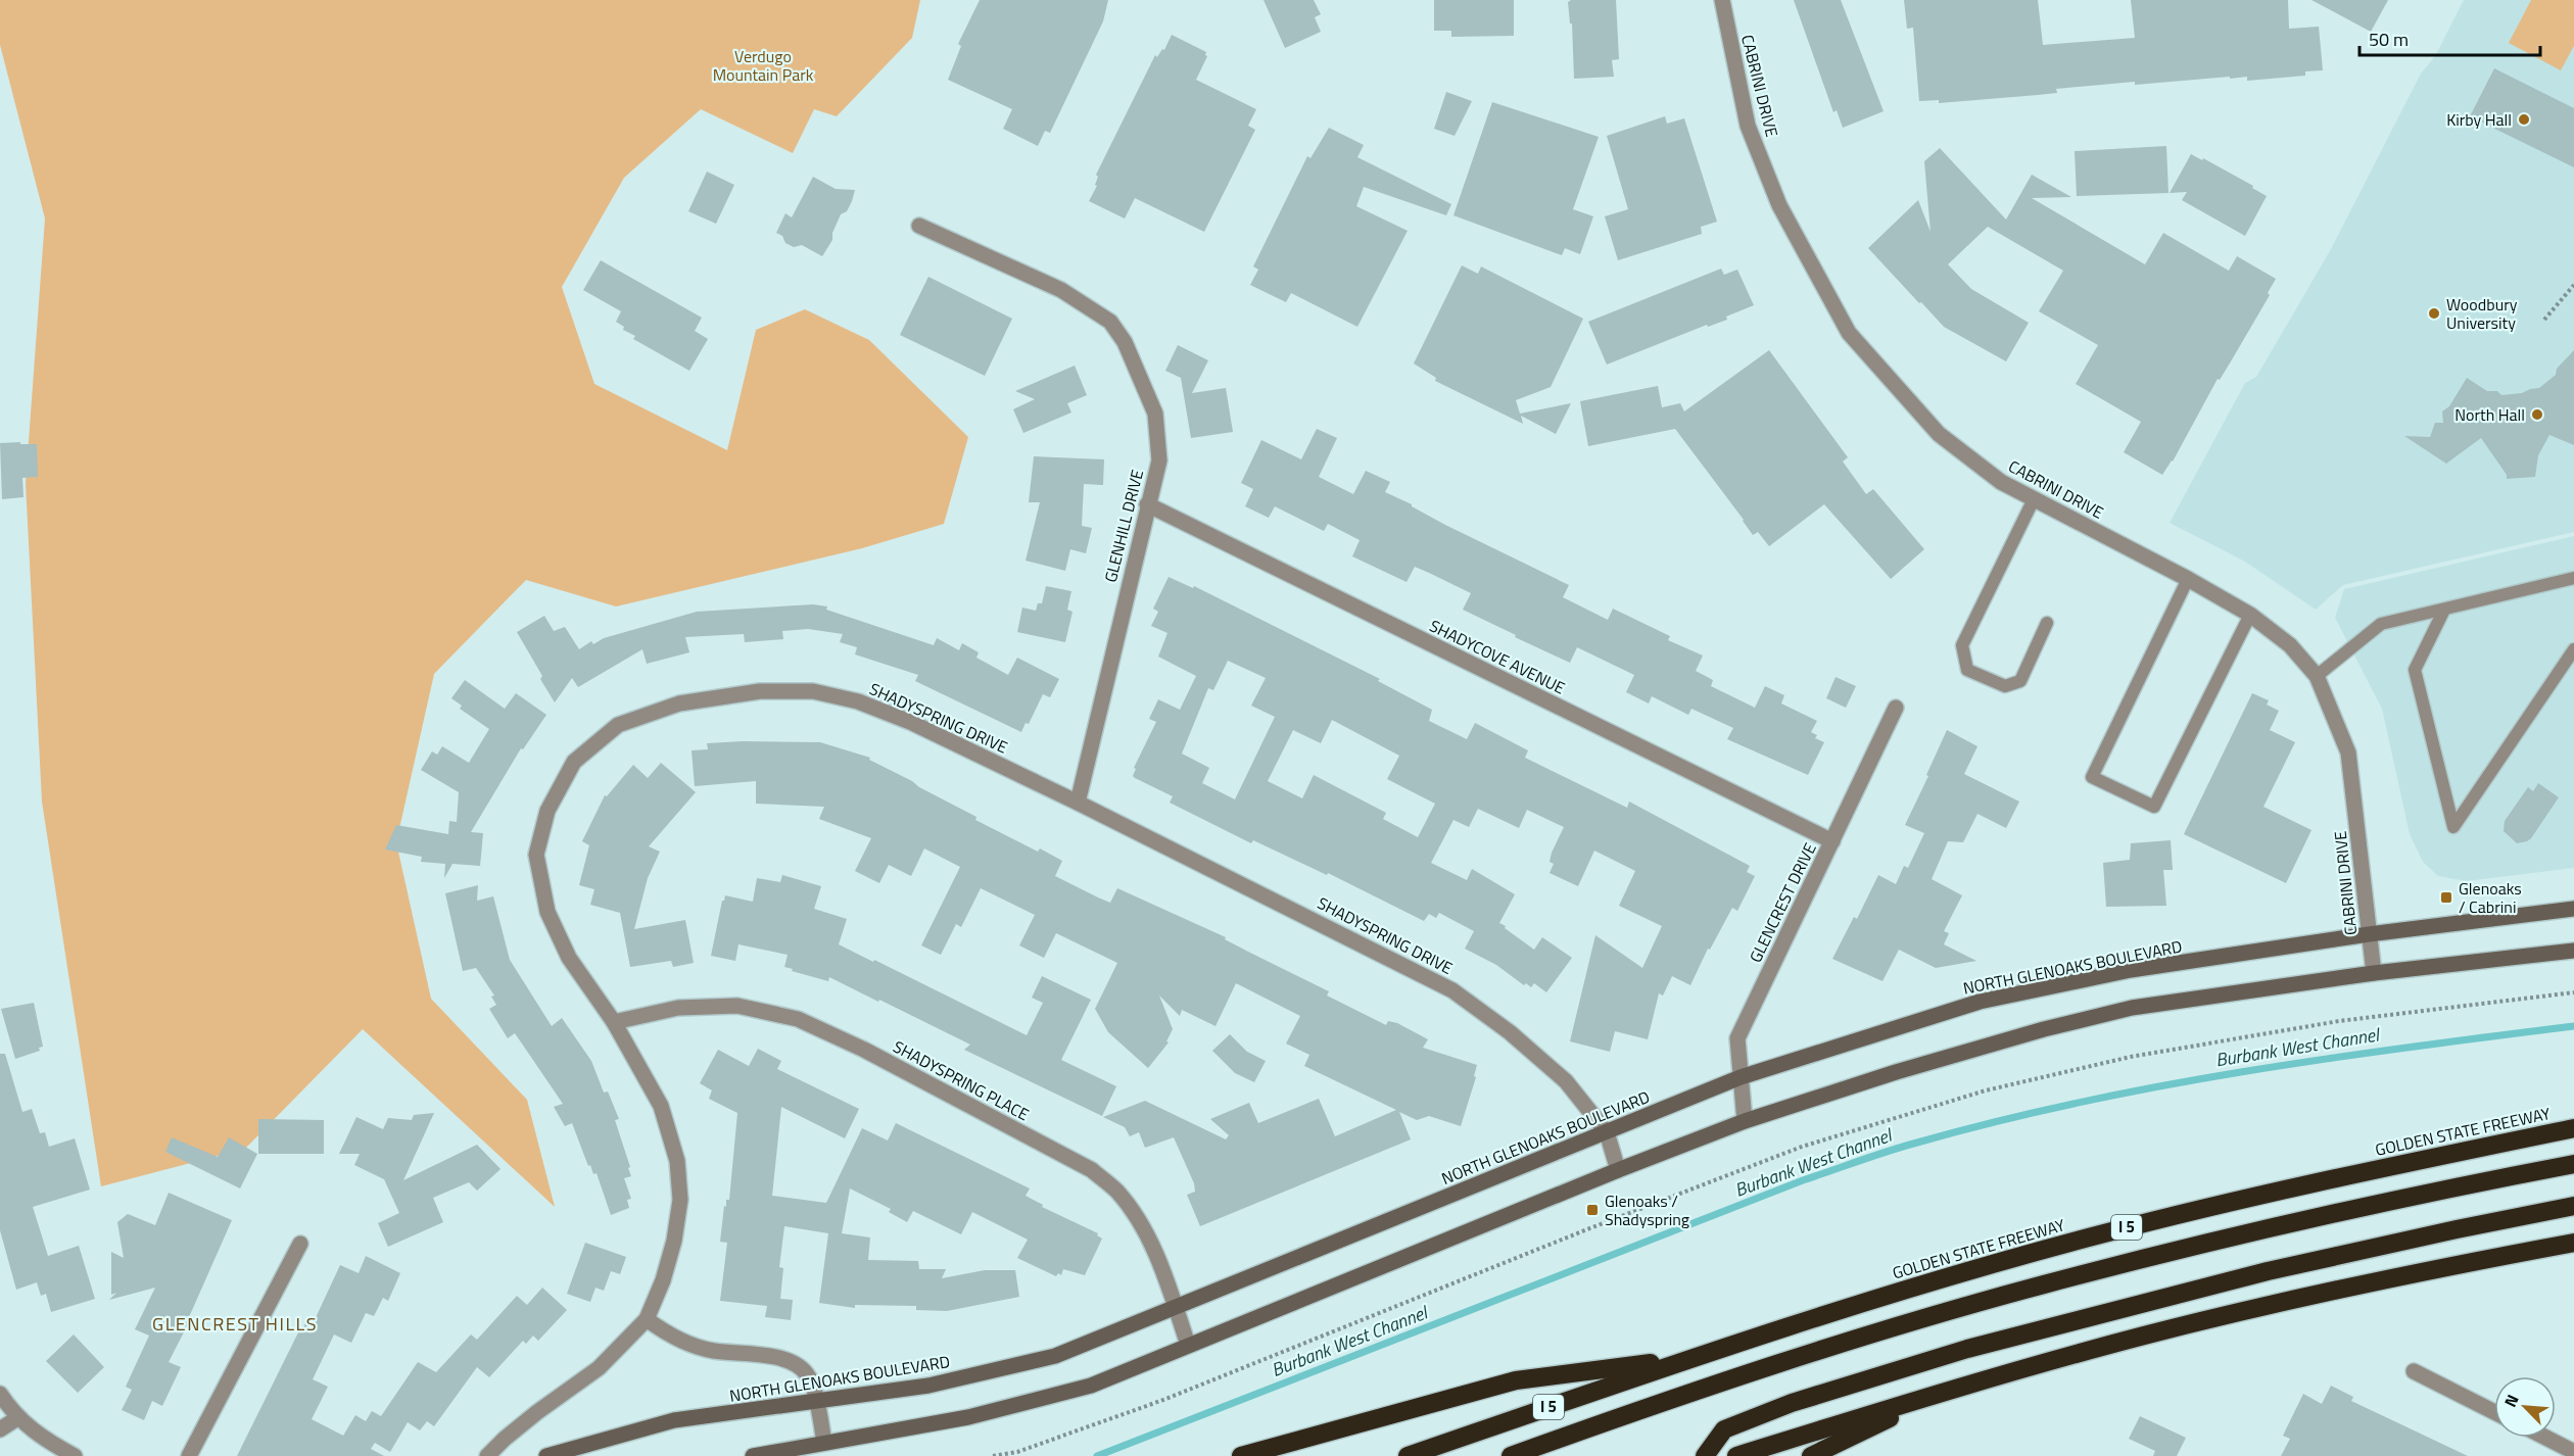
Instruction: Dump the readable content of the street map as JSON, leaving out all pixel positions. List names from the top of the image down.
{
  "streets": {
    "highway": ["GOLDEN STATE FREEWAY", "I 5"],
    "main road": ["NORTH GLENOAKS BOULEVARD"],
    "street": [
      "CABRINI DRIVE",
      "GLENHILL DRIVE",
      "SHADYCOVE AVENUE",
      "SHADYSPRING DRIVE",
      "GLENCREST DRIVE",
      "SHADYSPRING PLACE"
    ]
  },
  "crossings": [
    ["CABRINI DRIVE", "NORTH GLENOAKS BOULEVARD"],
    ["GLENHILL DRIVE", "SHADYCOVE AVENUE"],
    ["GLENHILL DRIVE", "SHADYSPRING DRIVE"],
    ["SHADYCOVE AVENUE", "GLENCREST DRIVE"],
    ["SHADYSPRING DRIVE", "NORTH GLENOAKS BOULEVARD"],
    ["SHADYSPRING DRIVE", "SHADYSPRING PLACE"],
    ["GLENCREST DRIVE", "NORTH GLENOAKS BOULEVARD"],
    ["NORTH GLENOAKS BOULEVARD", "SHADYSPRING PLACE"]
  ],
  "districts": ["GLENCREST HILLS"],
  "water": ["Burbank West Channel"],
  "parks": ["Verdugo Mountain Park"],
  "places": {
    "other": ["Kirby Hall", "Woodbury University", "North Hall"],
    "transit": ["Glenoaks / Cabrini", "Glenoaks / Shadyspring"]
  },
  "scale_bar": "50 m",
  "north": "top left"
}
